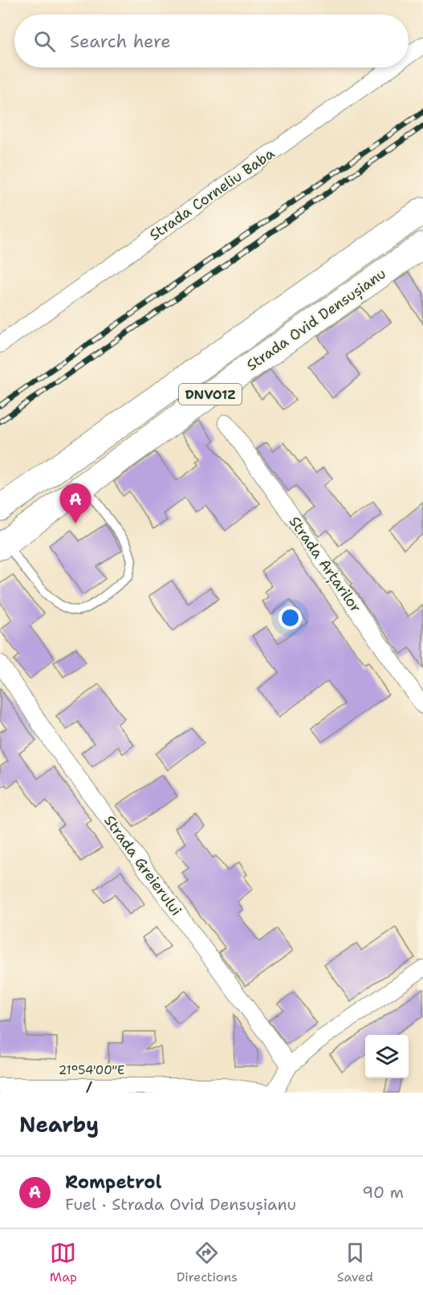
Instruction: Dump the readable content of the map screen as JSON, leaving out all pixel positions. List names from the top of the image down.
{
  "streets": {
    "main road": ["Strada Ovid Densușianu", "DNVO1Z"],
    "street": ["Strada Corneliu Baba", "Strada Arțarilor", "Strada Greierului"]
  },
  "page": {
    "search": "Search here",
    "pins": "A",
    "heading": "Nearby",
    "list": [
      {
        "mark": "A",
        "name": "Rompetrol",
        "note": "Fuel · Strada Ovid Densușianu",
        "value": "90 m"
      }
    ],
    "nav": ["Map", "Directions", "Saved"]
  },
  "coordinates": ["21°54'00\"E"]
}
